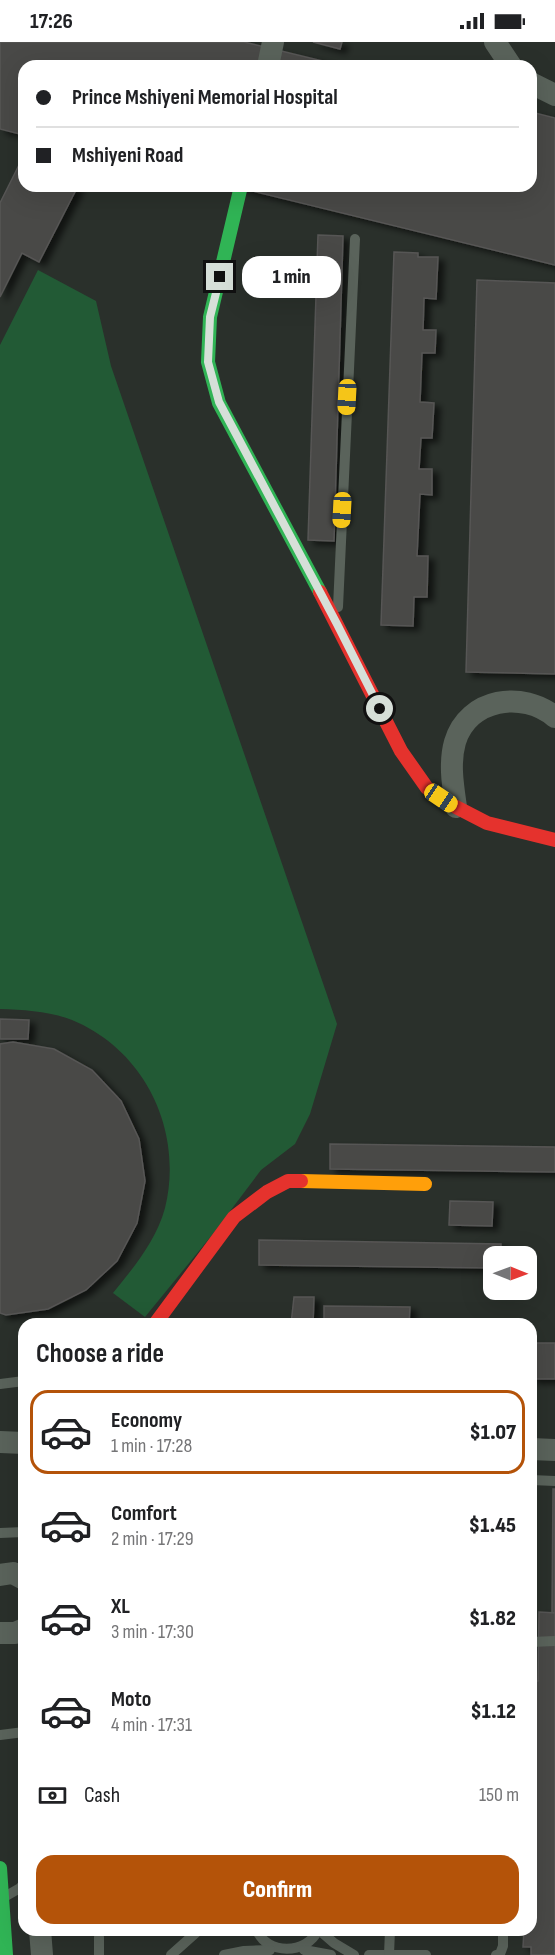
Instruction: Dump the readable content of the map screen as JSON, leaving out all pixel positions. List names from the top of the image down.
{
  "north": "right",
  "page": {
    "status": "17:26",
    "banner": ["Prince Mshiyeni Memorial Hospital", "Mshiyeni Road"],
    "bubble": "1 min",
    "heading": "Choose a ride",
    "list": [
      {
        "name": "Economy",
        "note": "1 min · 17:28",
        "value": "$1.07"
      },
      {
        "name": "Comfort",
        "note": "2 min · 17:29",
        "value": "$1.45"
      },
      {
        "name": "XL",
        "note": "3 min · 17:30",
        "value": "$1.82"
      },
      {
        "name": "Moto",
        "note": "4 min · 17:31",
        "value": "$1.12"
      }
    ],
    "pay": ["Cash", "150 m"],
    "buttons": "Confirm"
  }
}
